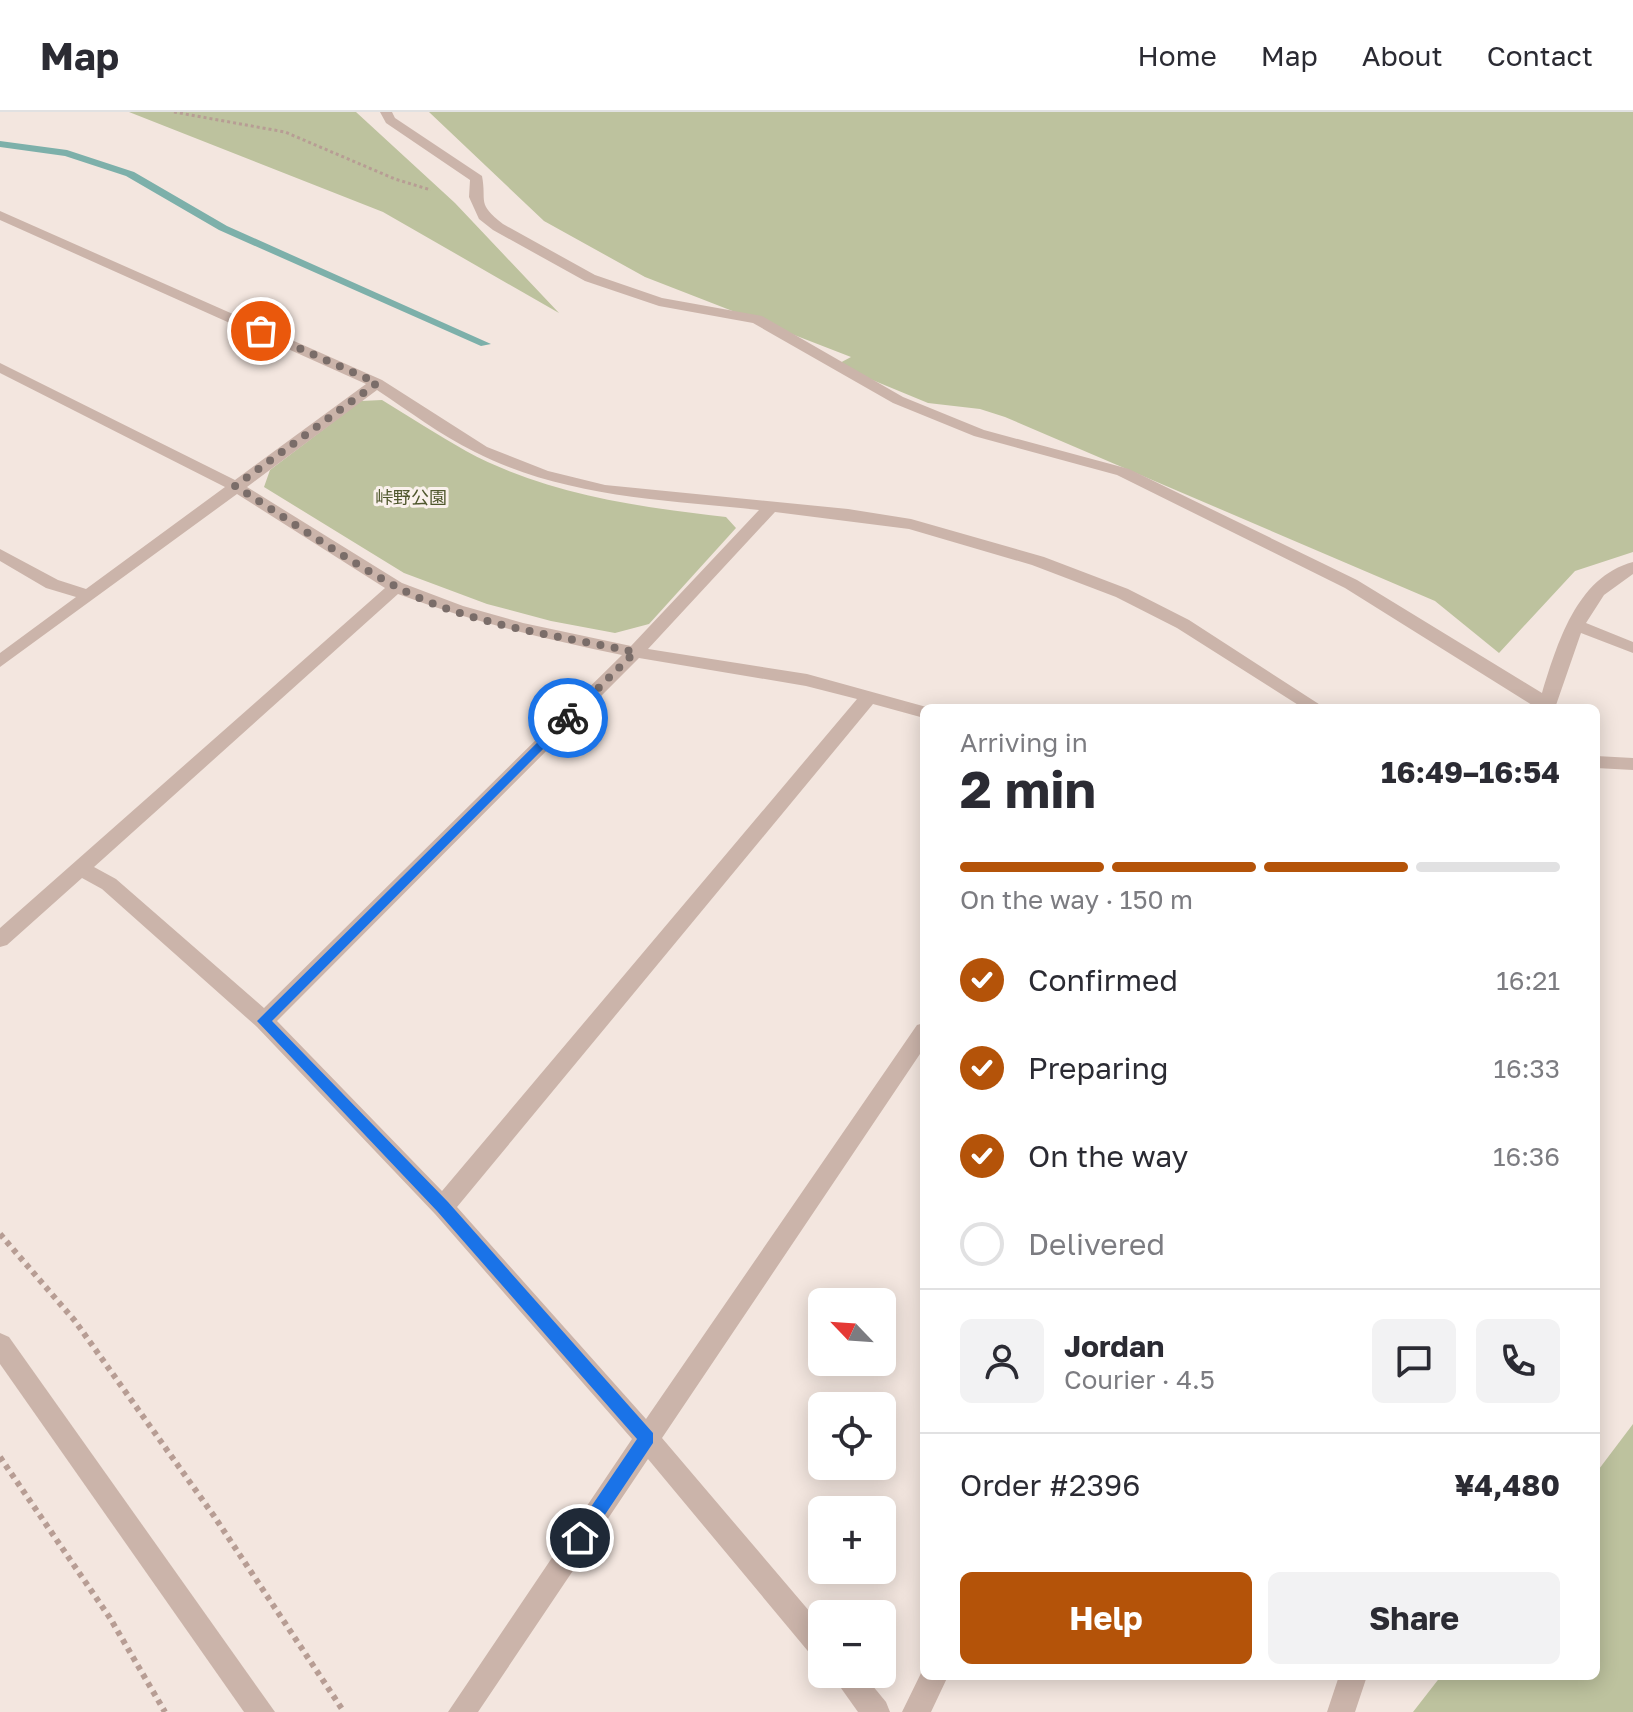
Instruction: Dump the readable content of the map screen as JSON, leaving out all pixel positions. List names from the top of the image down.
{
  "parks": ["峠野公園"],
  "north": "top left",
  "page": {
    "header": "Map",
    "nav": [
      "Home",
      "Map",
      "About",
      "Contact"
    ],
    "heading": ["2 min", "Arriving in", "16:49–16:54"],
    "panel": [
      "Jordan",
      "Courier · 4.5",
      "Order #2396",
      "¥4,480"
    ],
    "bar": "On the way · 150 m",
    "list": [
      ["Confirmed", "16:21"],
      ["Preparing", "16:33"],
      ["On the way", "16:36"],
      "Delivered"
    ],
    "map_buttons": ["+", "−"],
    "buttons": ["Help", "Share"]
  }
}
